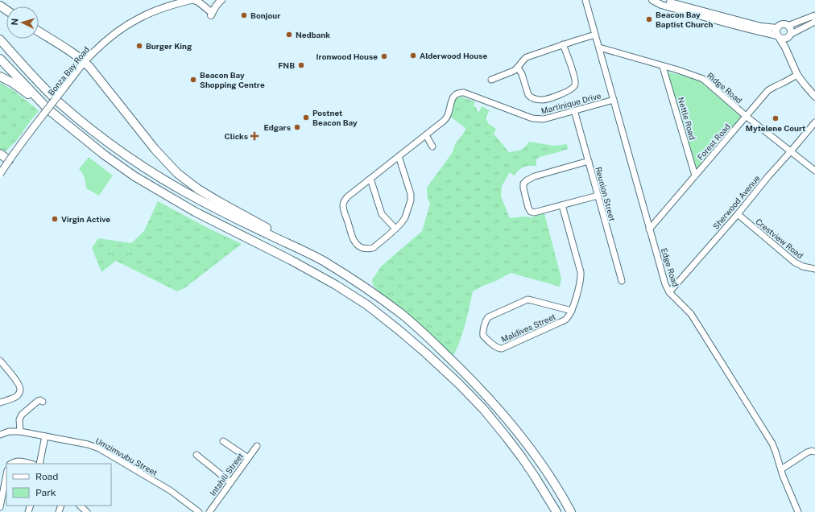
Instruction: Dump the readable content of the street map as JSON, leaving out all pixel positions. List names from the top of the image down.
{
  "streets": {
    "main road": ["Bonza Bay Road"],
    "street": [
      "Ridge Road",
      "Martinique Drive",
      "Nettle Road",
      "Forest Road",
      "Reunion Street",
      "Sherwood Avenue",
      "Crestview Road",
      "Edge Road",
      "Maldives Street",
      "Umzimvubu Street",
      "Intshili Street"
    ]
  },
  "crossings": [
    ["Ridge Road", "Nettle Road"],
    ["Ridge Road", "Forest Road"],
    ["Ridge Road", "Sherwood Avenue"],
    ["Ridge Road", "Edge Road"],
    ["Martinique Drive", "Reunion Street"],
    ["Martinique Drive", "Edge Road"],
    ["Nettle Road", "Forest Road"],
    ["Forest Road", "Edge Road"],
    ["Sherwood Avenue", "Crestview Road"],
    ["Sherwood Avenue", "Edge Road"]
  ],
  "places": {
    "other": [
      "Bonjour",
      "Beacon Bay Baptist Church",
      "Nedbank",
      "Burger King",
      "Alderwood House",
      "Ironwood House",
      "FNB",
      "Beacon Bay Shopping Centre",
      "Postnet Beacon Bay",
      "Mytelene Court",
      "Edgars",
      "Virgin Active"
    ],
    "health": ["Clicks"]
  },
  "legend": ["Road", "Park"],
  "north": "left"
}
